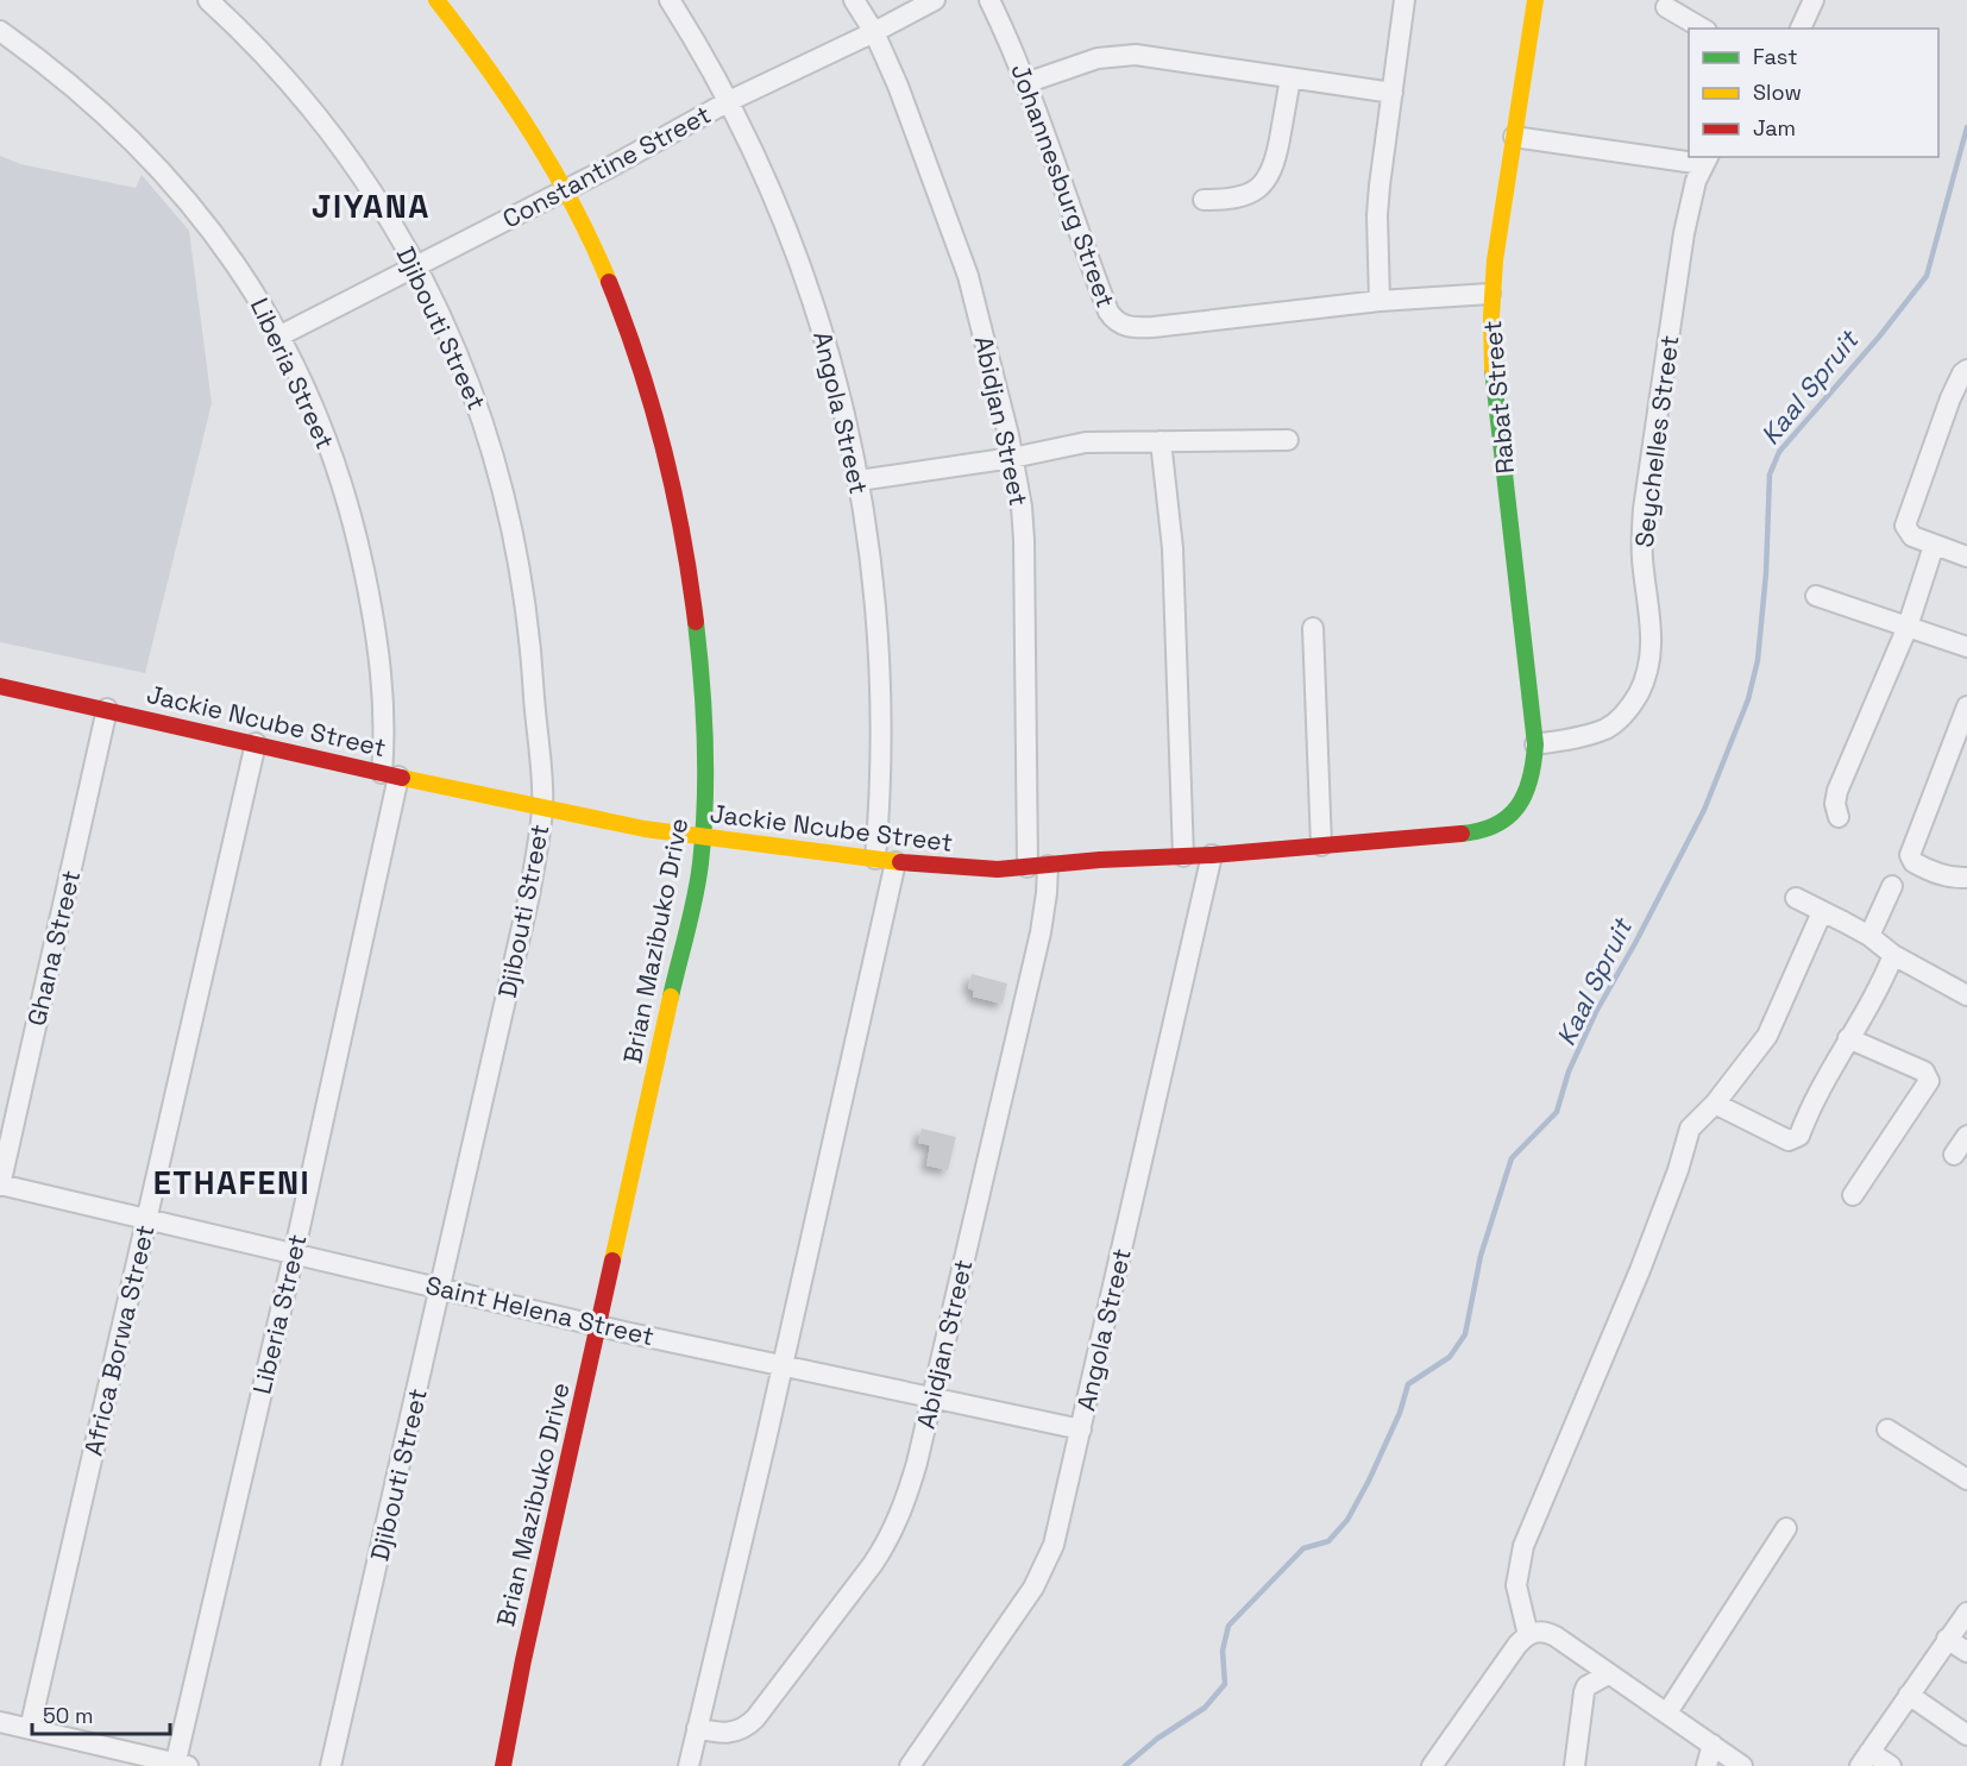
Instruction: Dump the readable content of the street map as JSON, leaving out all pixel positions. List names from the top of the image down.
{
  "streets": {
    "street": [
      "Constantine Street",
      "Johannesburg Street",
      "Djibouti Street",
      "Liberia Street",
      "Rabat Street",
      "Angola Street",
      "Abidjan Street",
      "Seychelles Street",
      "Jackie Ncube Street",
      "Brian Mazibuko Drive",
      "Ghana Street",
      "Saint Helena Street",
      "Africa Borwa Street"
    ]
  },
  "crossings": [
    ["Constantine Street", "Djibouti Street"],
    ["Constantine Street", "Liberia Street"],
    ["Constantine Street", "Angola Street"],
    ["Constantine Street", "Abidjan Street"],
    ["Constantine Street", "Brian Mazibuko Drive"],
    ["Djibouti Street", "Jackie Ncube Street"],
    ["Djibouti Street", "Saint Helena Street"],
    ["Liberia Street", "Jackie Ncube Street"],
    ["Liberia Street", "Saint Helena Street"],
    ["Rabat Street", "Seychelles Street"],
    ["Rabat Street", "Jackie Ncube Street"],
    ["Angola Street", "Jackie Ncube Street"],
    ["Angola Street", "Saint Helena Street"],
    ["Abidjan Street", "Jackie Ncube Street"],
    ["Abidjan Street", "Saint Helena Street"],
    ["Jackie Ncube Street", "Brian Mazibuko Drive"],
    ["Jackie Ncube Street", "Ghana Street"],
    ["Jackie Ncube Street", "Africa Borwa Street"],
    ["Brian Mazibuko Drive", "Saint Helena Street"],
    ["Ghana Street", "Saint Helena Street"],
    ["Saint Helena Street", "Africa Borwa Street"]
  ],
  "districts": ["JIYANA", "ETHAFENI"],
  "water": ["Kaal Spruit"],
  "legend": ["Fast", "Slow", "Jam"],
  "scale_bar": "50 m"
}
